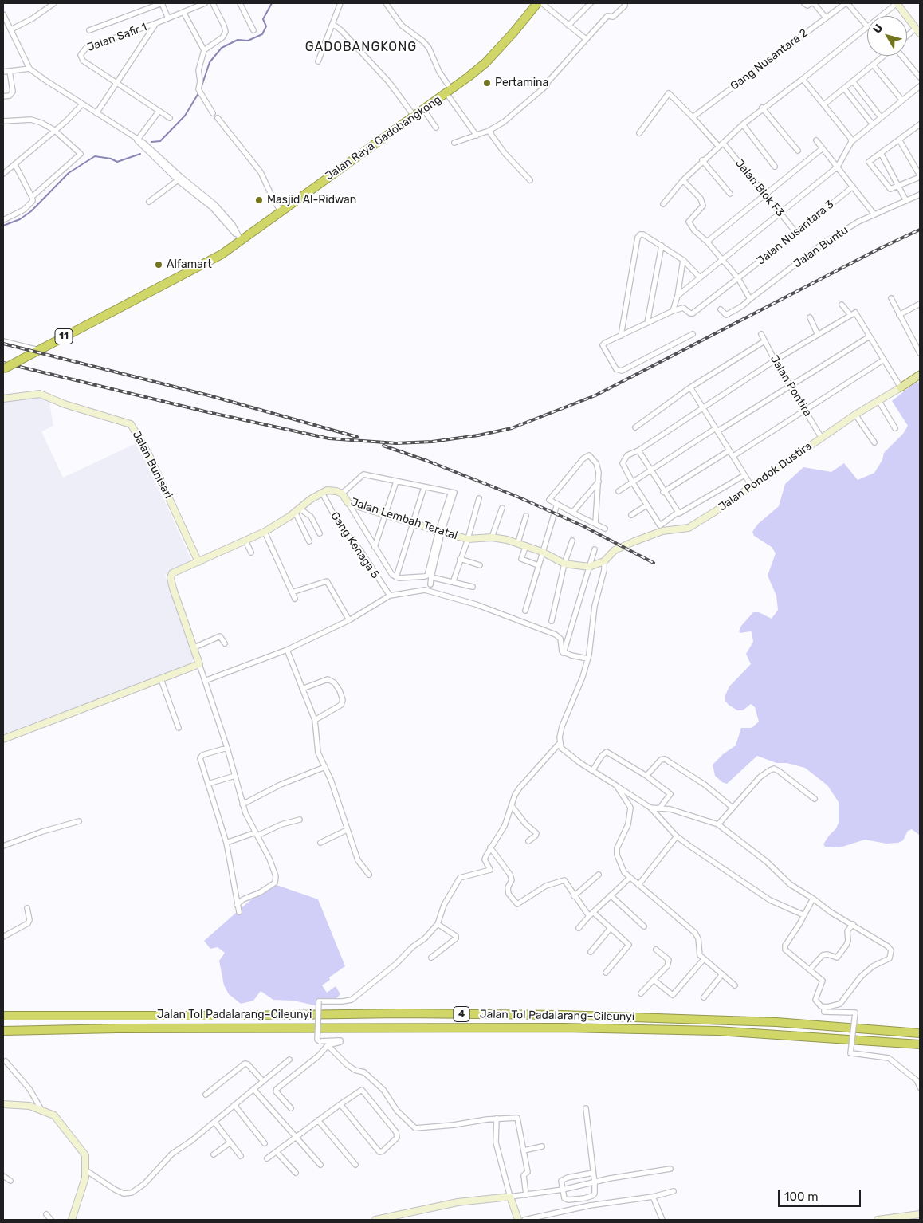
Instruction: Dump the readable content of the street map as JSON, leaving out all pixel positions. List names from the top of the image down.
{
  "streets": {
    "highway": [
      "Jalan Raya Gadobangkong",
      "11",
      "4",
      "Jalan Tol Padalarang–Cileunyi"
    ],
    "main road": ["Jalan Bunisari", "Jalan Pondok Dustira", "Jalan Lembah Teratai"],
    "street": [
      "Jalan Safir 1",
      "Gang Nusantara 2",
      "Jalan Blok F3",
      "Jalan Nusantara 3",
      "Jalan Buntu",
      "Jalan Pontira",
      "Gang Kenaga 5"
    ]
  },
  "crossings": [
    ["Jalan Blok F3", "Jalan Nusantara 3"],
    ["Jalan Pontira", "Jalan Pondok Dustira"],
    ["Jalan Pondok Dustira", "Jalan Lembah Teratai"],
    ["Jalan Lembah Teratai", "Gang Kenaga 5"]
  ],
  "districts": ["GADOBANGKONG"],
  "places": ["Pertamina", "Masjid Al-Ridwan", "Alfamart"],
  "scale_bar": "100 m",
  "north": "top left"
}
